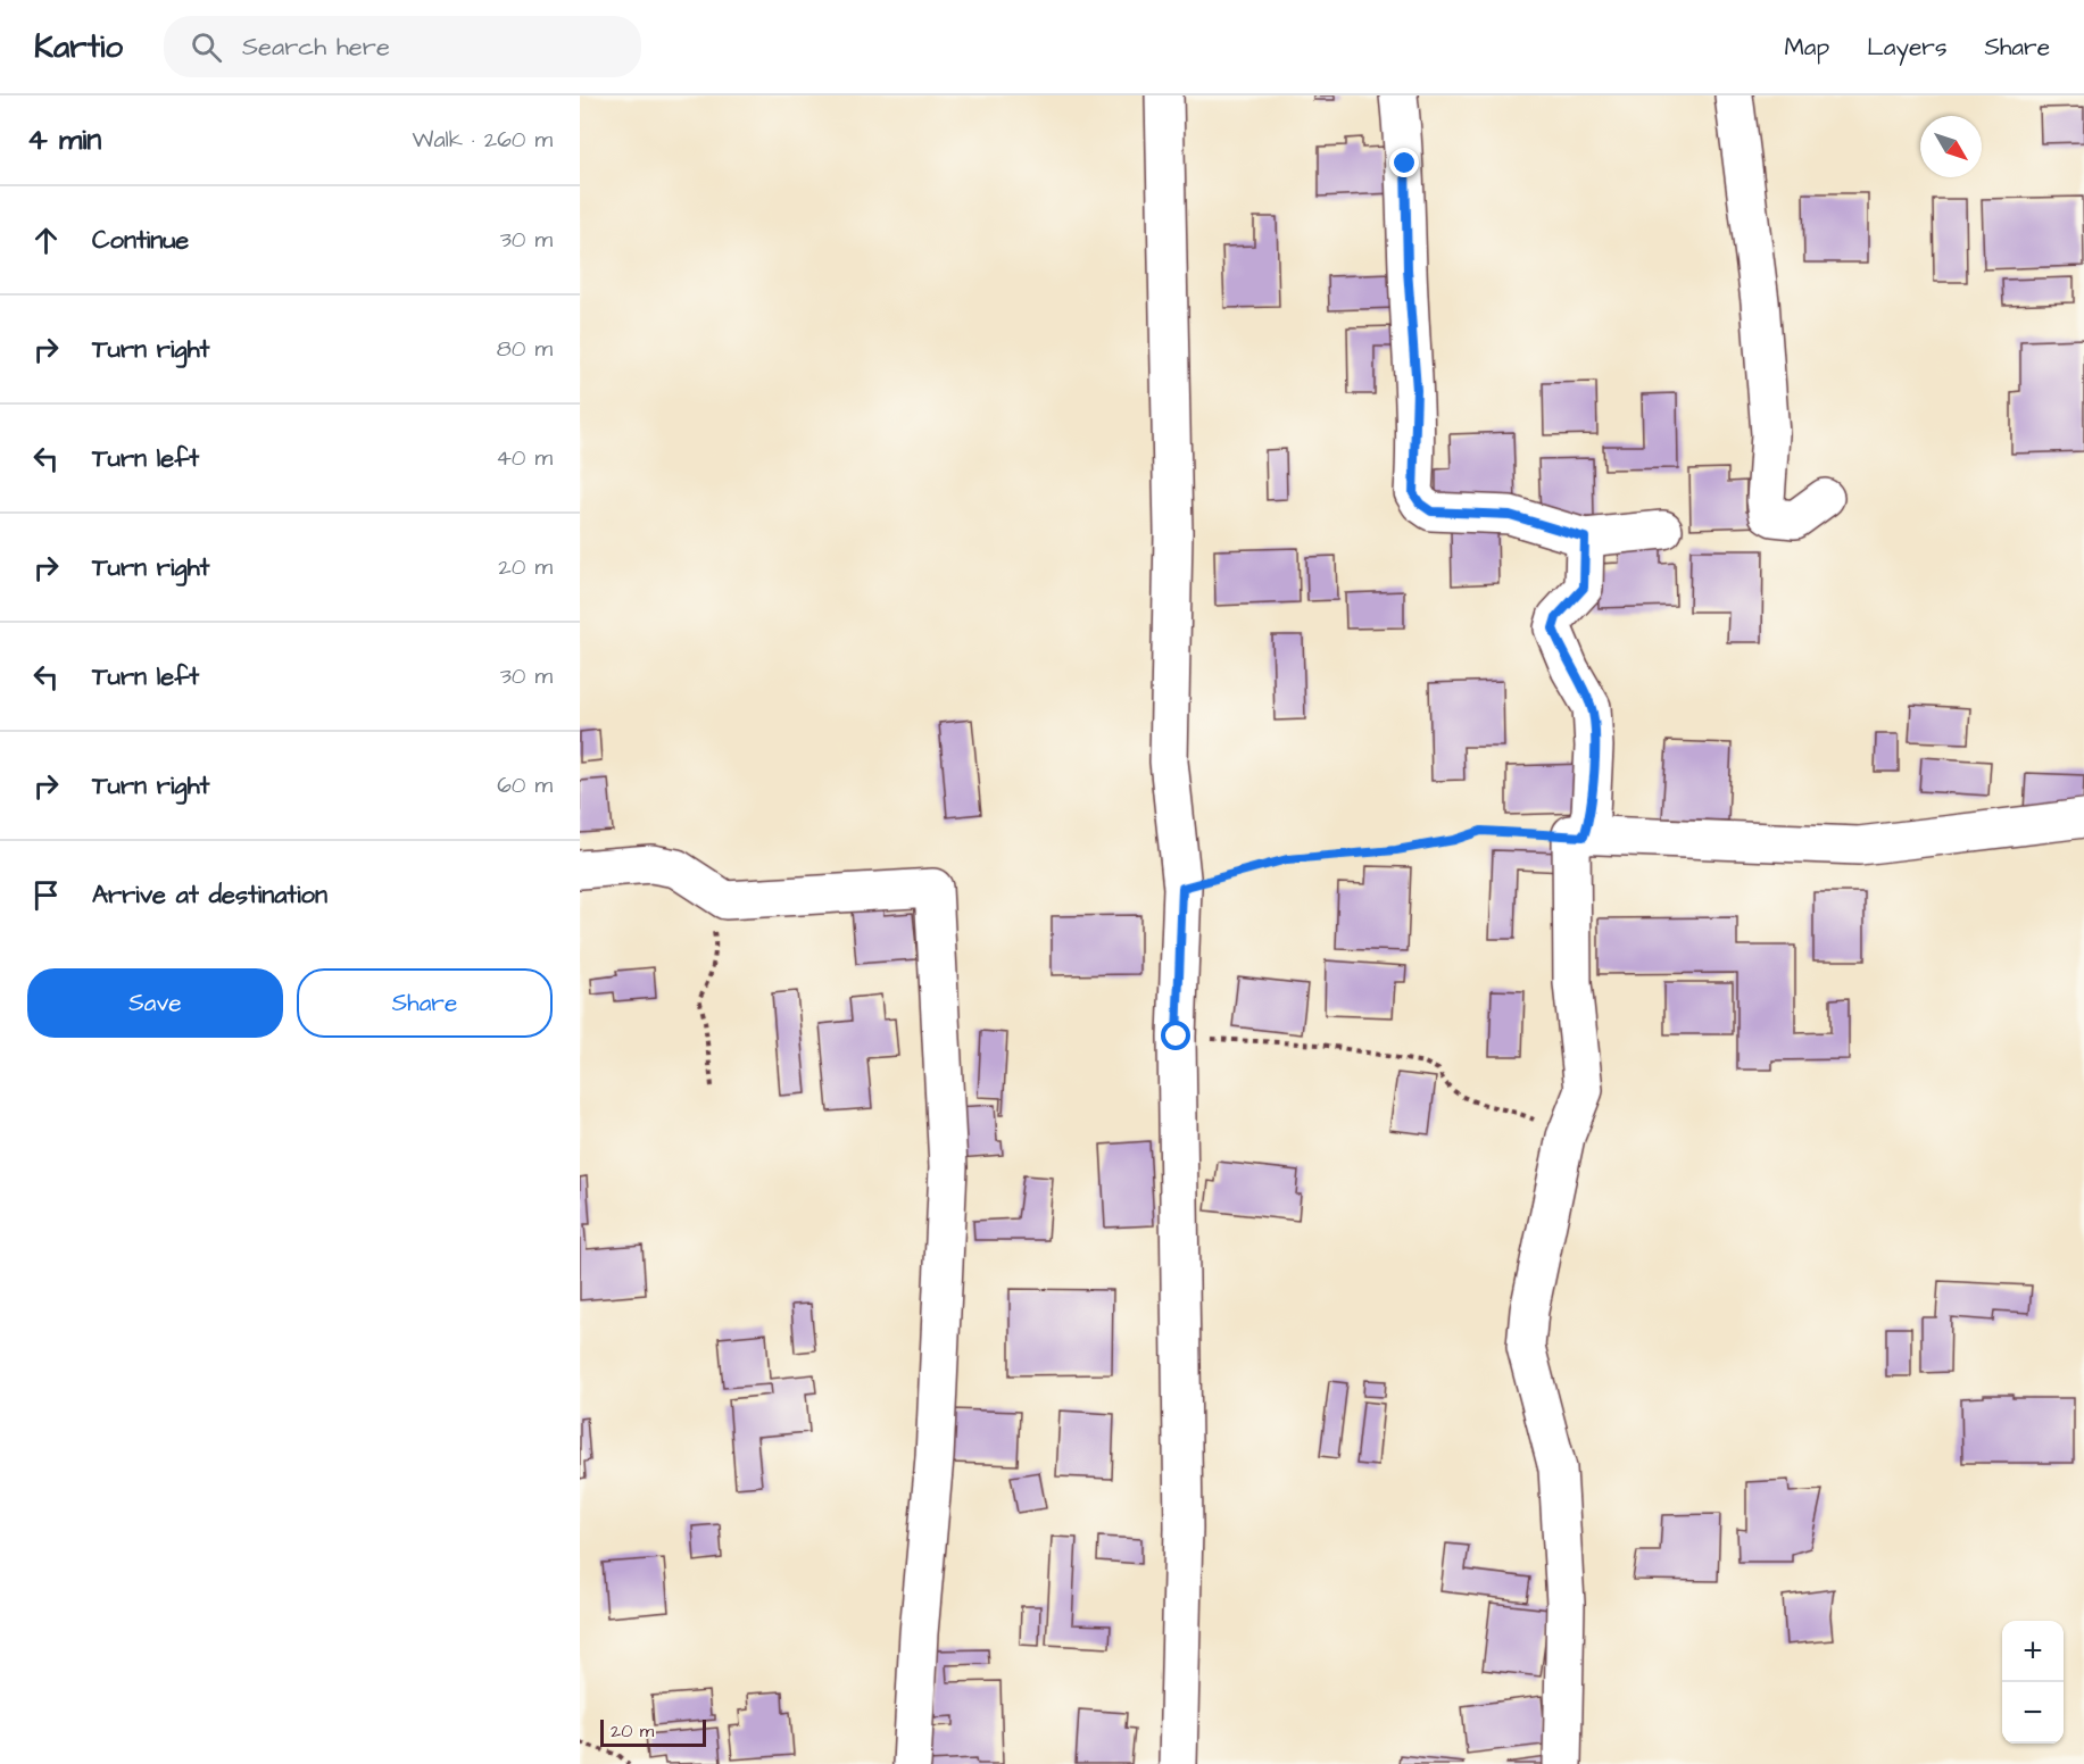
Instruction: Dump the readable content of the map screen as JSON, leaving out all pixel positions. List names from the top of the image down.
{
  "scale_bar": "20 m",
  "north": "bottom right",
  "page": {
    "header": "Kartio",
    "search": "Search here",
    "nav": ["Map", "Layers", "Share"],
    "heading": ["4 min", "Walk · 260 m"],
    "list": [
      ["Continue", "30 m"],
      ["Turn right", "80 m"],
      ["Turn left", "40 m"],
      ["Turn right", "20 m"],
      ["Turn left", "30 m"],
      ["Turn right", "60 m"],
      "Arrive at destination"
    ],
    "buttons": ["Save", "Share"],
    "map_buttons": ["+", "−"],
    "scale": "20 m"
  }
}
